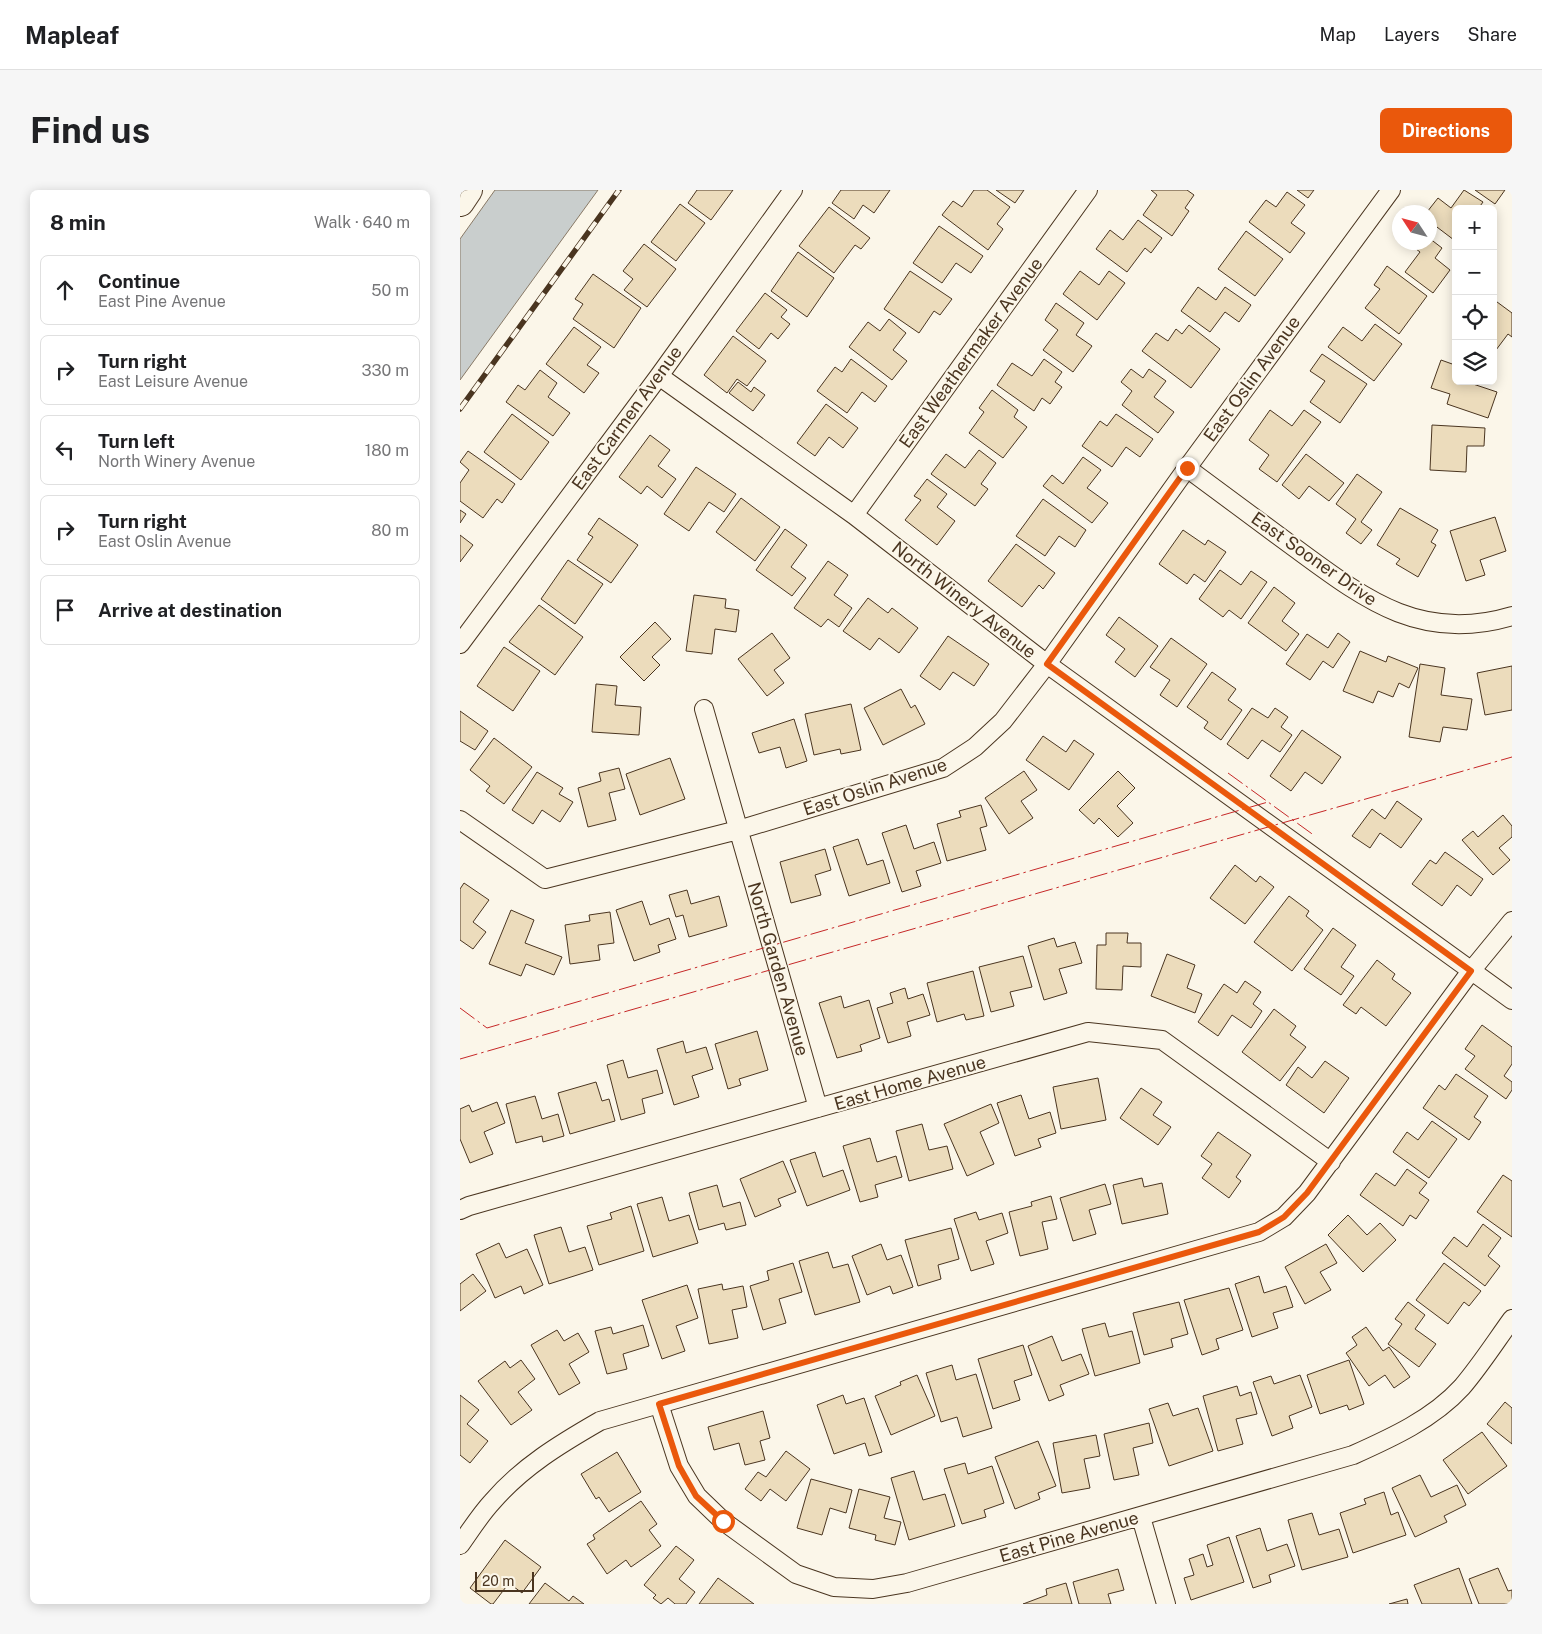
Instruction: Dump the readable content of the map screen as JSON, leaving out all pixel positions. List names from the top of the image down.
{
  "streets": {
    "street": [
      "East Weathermaker Avenue",
      "East Oslin Avenue",
      "East Carmen Avenue",
      "East Sooner Drive",
      "North Winery Avenue",
      "North Garden Avenue",
      "East Home Avenue",
      "East Pine Avenue"
    ]
  },
  "crossings": [
    ["East Weathermaker Avenue", "North Winery Avenue"],
    ["East Oslin Avenue", "East Sooner Drive"],
    ["East Oslin Avenue", "North Winery Avenue"],
    ["East Oslin Avenue", "North Garden Avenue"],
    ["East Carmen Avenue", "North Winery Avenue"],
    ["North Garden Avenue", "East Home Avenue"]
  ],
  "scale_bar": "20 m",
  "north": "top left",
  "page": {
    "header": "Mapleaf",
    "nav": ["Map", "Layers", "Share"],
    "buttons": "Directions",
    "title": "Find us",
    "heading": ["8 min", "Walk · 640 m"],
    "map_buttons": ["+", "−"],
    "list": [
      ["Continue", "East Pine Avenue", "50 m"],
      ["Turn right", "East Leisure Avenue", "330 m"],
      ["Turn left", "North Winery Avenue", "180 m"],
      ["Turn right", "East Oslin Avenue", "80 m"],
      "Arrive at destination"
    ],
    "scale": "20 m"
  }
}
